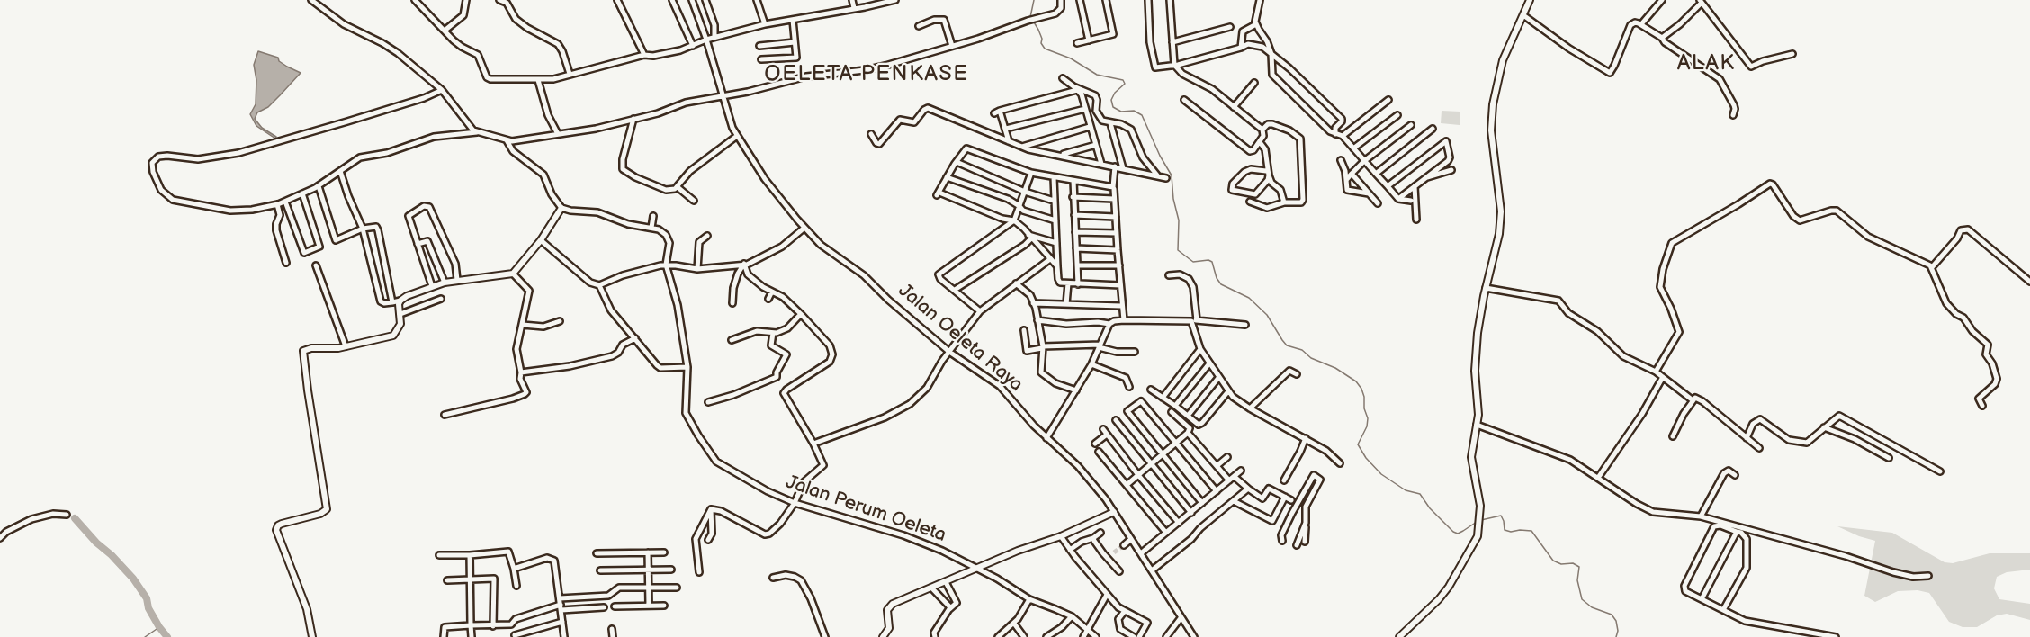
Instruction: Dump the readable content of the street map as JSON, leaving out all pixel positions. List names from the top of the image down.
{
  "streets": {
    "street": ["Jalan Oeleta Raya", "Jalan Perum Oeleta"]
  },
  "districts": ["ALAK", "OELETA PENKASE"]
}
